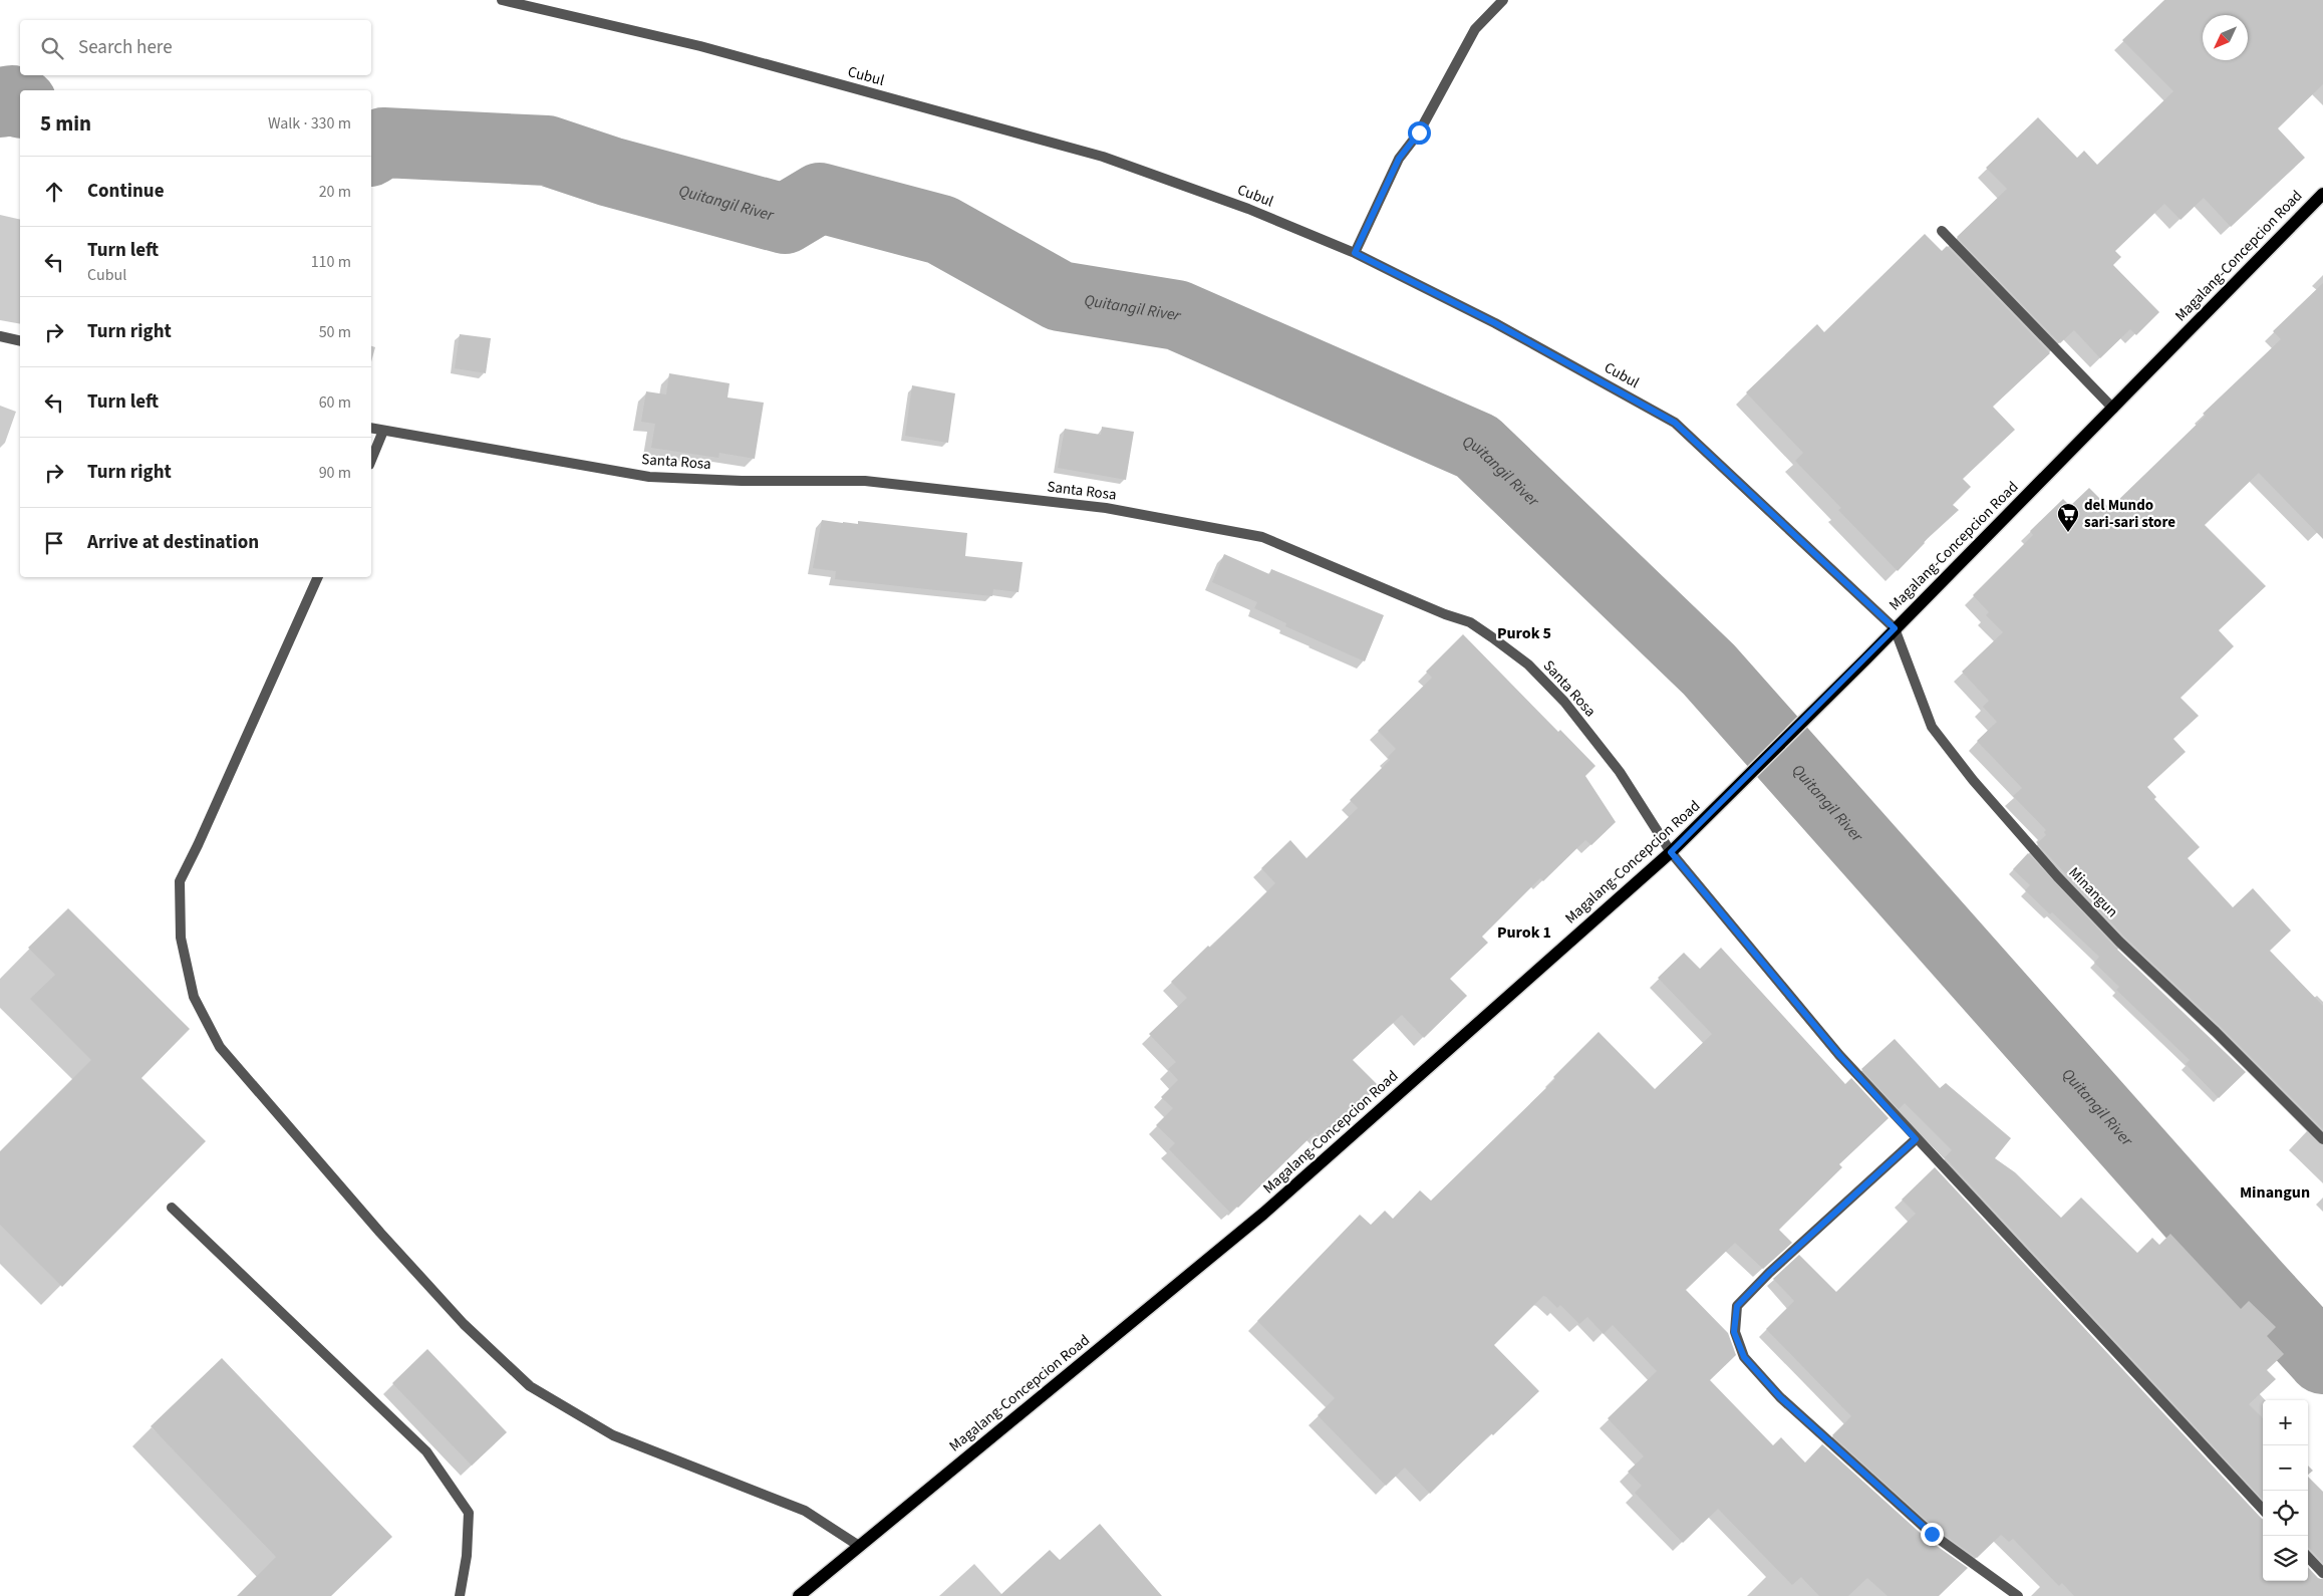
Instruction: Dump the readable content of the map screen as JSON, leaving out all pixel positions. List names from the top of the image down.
{
  "streets": {
    "main road": ["Magalang-Concepcion Road"],
    "street": ["Cubul", "Santa Rosa", "Minangun"]
  },
  "crossings": [
    ["Cubul", "Magalang-Concepcion Road"],
    ["Cubul", "Minangun"],
    ["Magalang-Concepcion Road", "Santa Rosa"],
    ["Magalang-Concepcion Road", "Minangun"]
  ],
  "districts": ["Purok 5", "Purok 1", "Minangun"],
  "water": ["Quitangil River"],
  "places": {
    "supermarket": ["del Mundo sari-sari store"]
  },
  "north": "bottom left",
  "page": {
    "search": "Search here",
    "heading": ["5 min", "Walk · 330 m"],
    "list": [
      ["Continue", "20 m"],
      ["Turn left", "Cubul", "110 m"],
      ["Turn right", "50 m"],
      ["Turn left", "60 m"],
      ["Turn right", "90 m"],
      "Arrive at destination"
    ],
    "map_buttons": ["+", "−"]
  }
}
